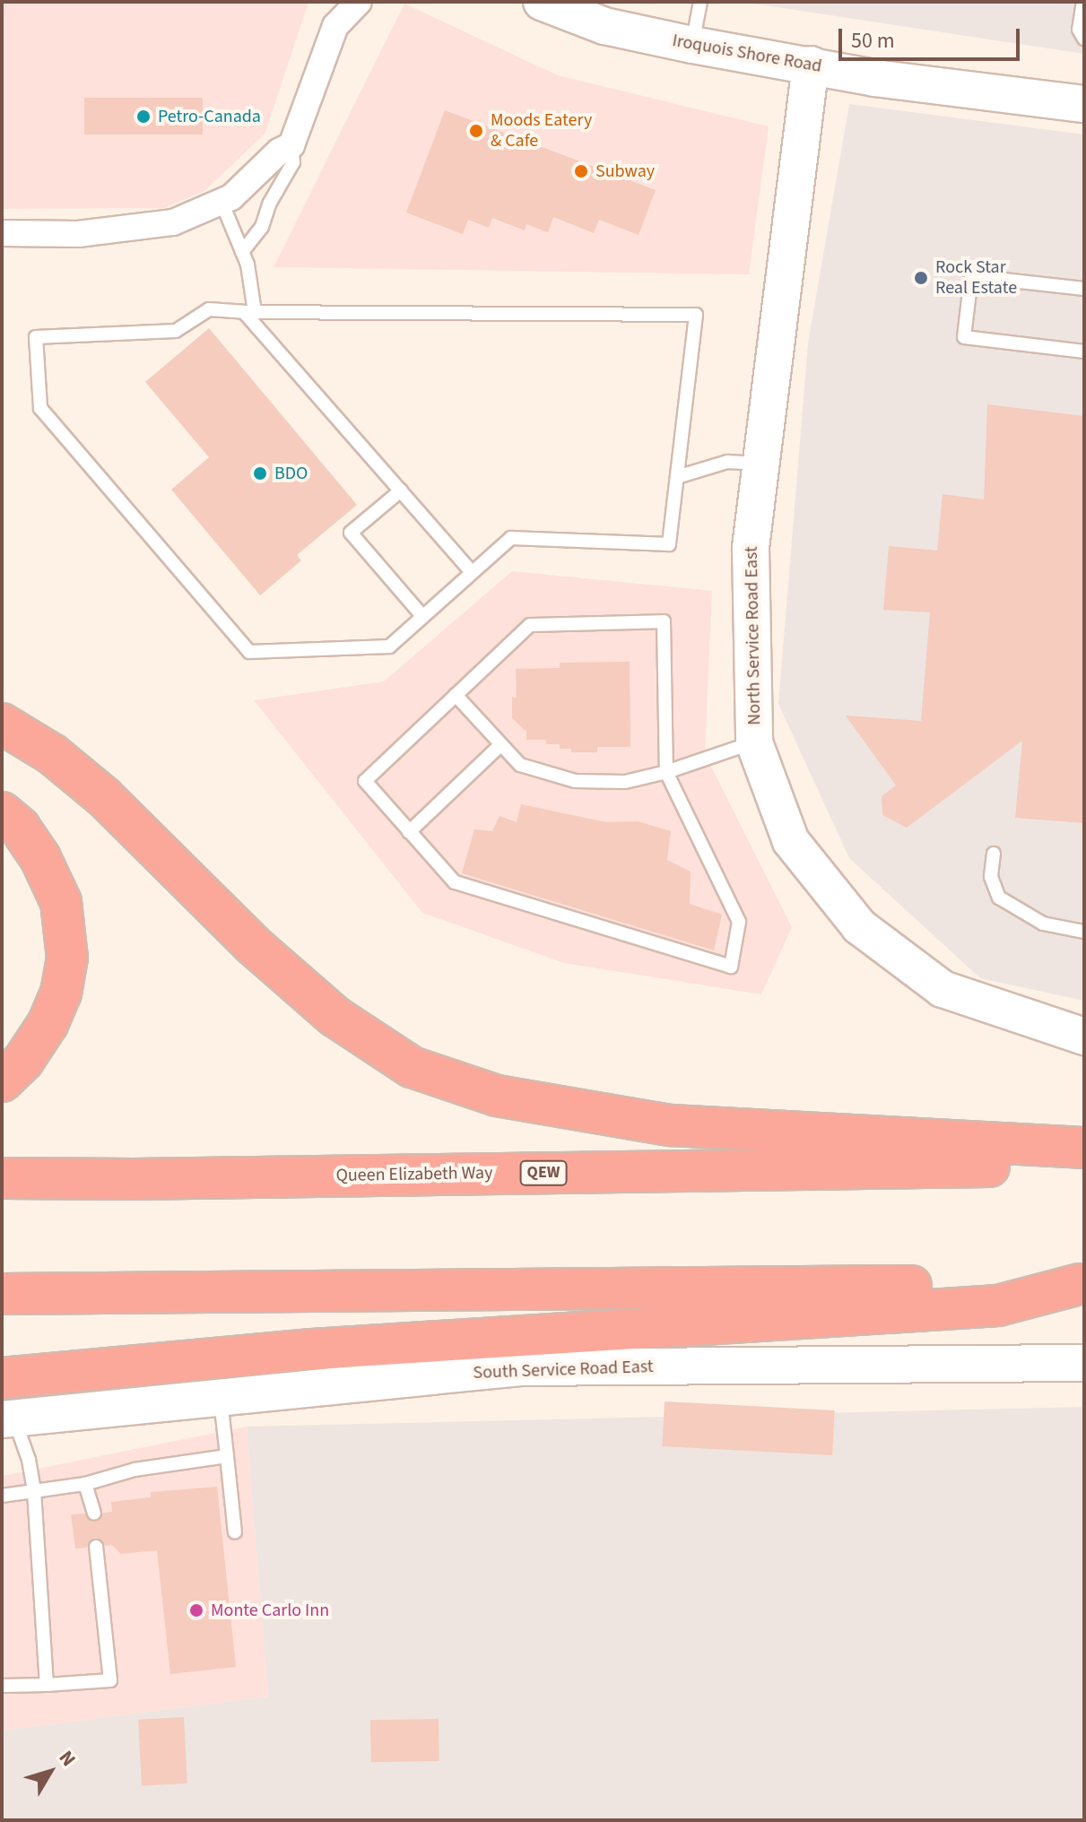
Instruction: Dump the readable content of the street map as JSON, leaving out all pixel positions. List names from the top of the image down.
{
  "streets": {
    "highway": ["QEW", "Queen Elizabeth Way"],
    "street": ["Iroquois Shore Road", "North Service Road East", "South Service Road East"]
  },
  "crossings": [
    ["Iroquois Shore Road", "North Service Road East"]
  ],
  "places": [
    "Petro-Canada",
    "Moods Eatery & Cafe",
    "Subway",
    "Rock Star Real Estate",
    "BDO",
    "Monte Carlo Inn"
  ],
  "scale_bar": "50 m",
  "north": "top right"
}
